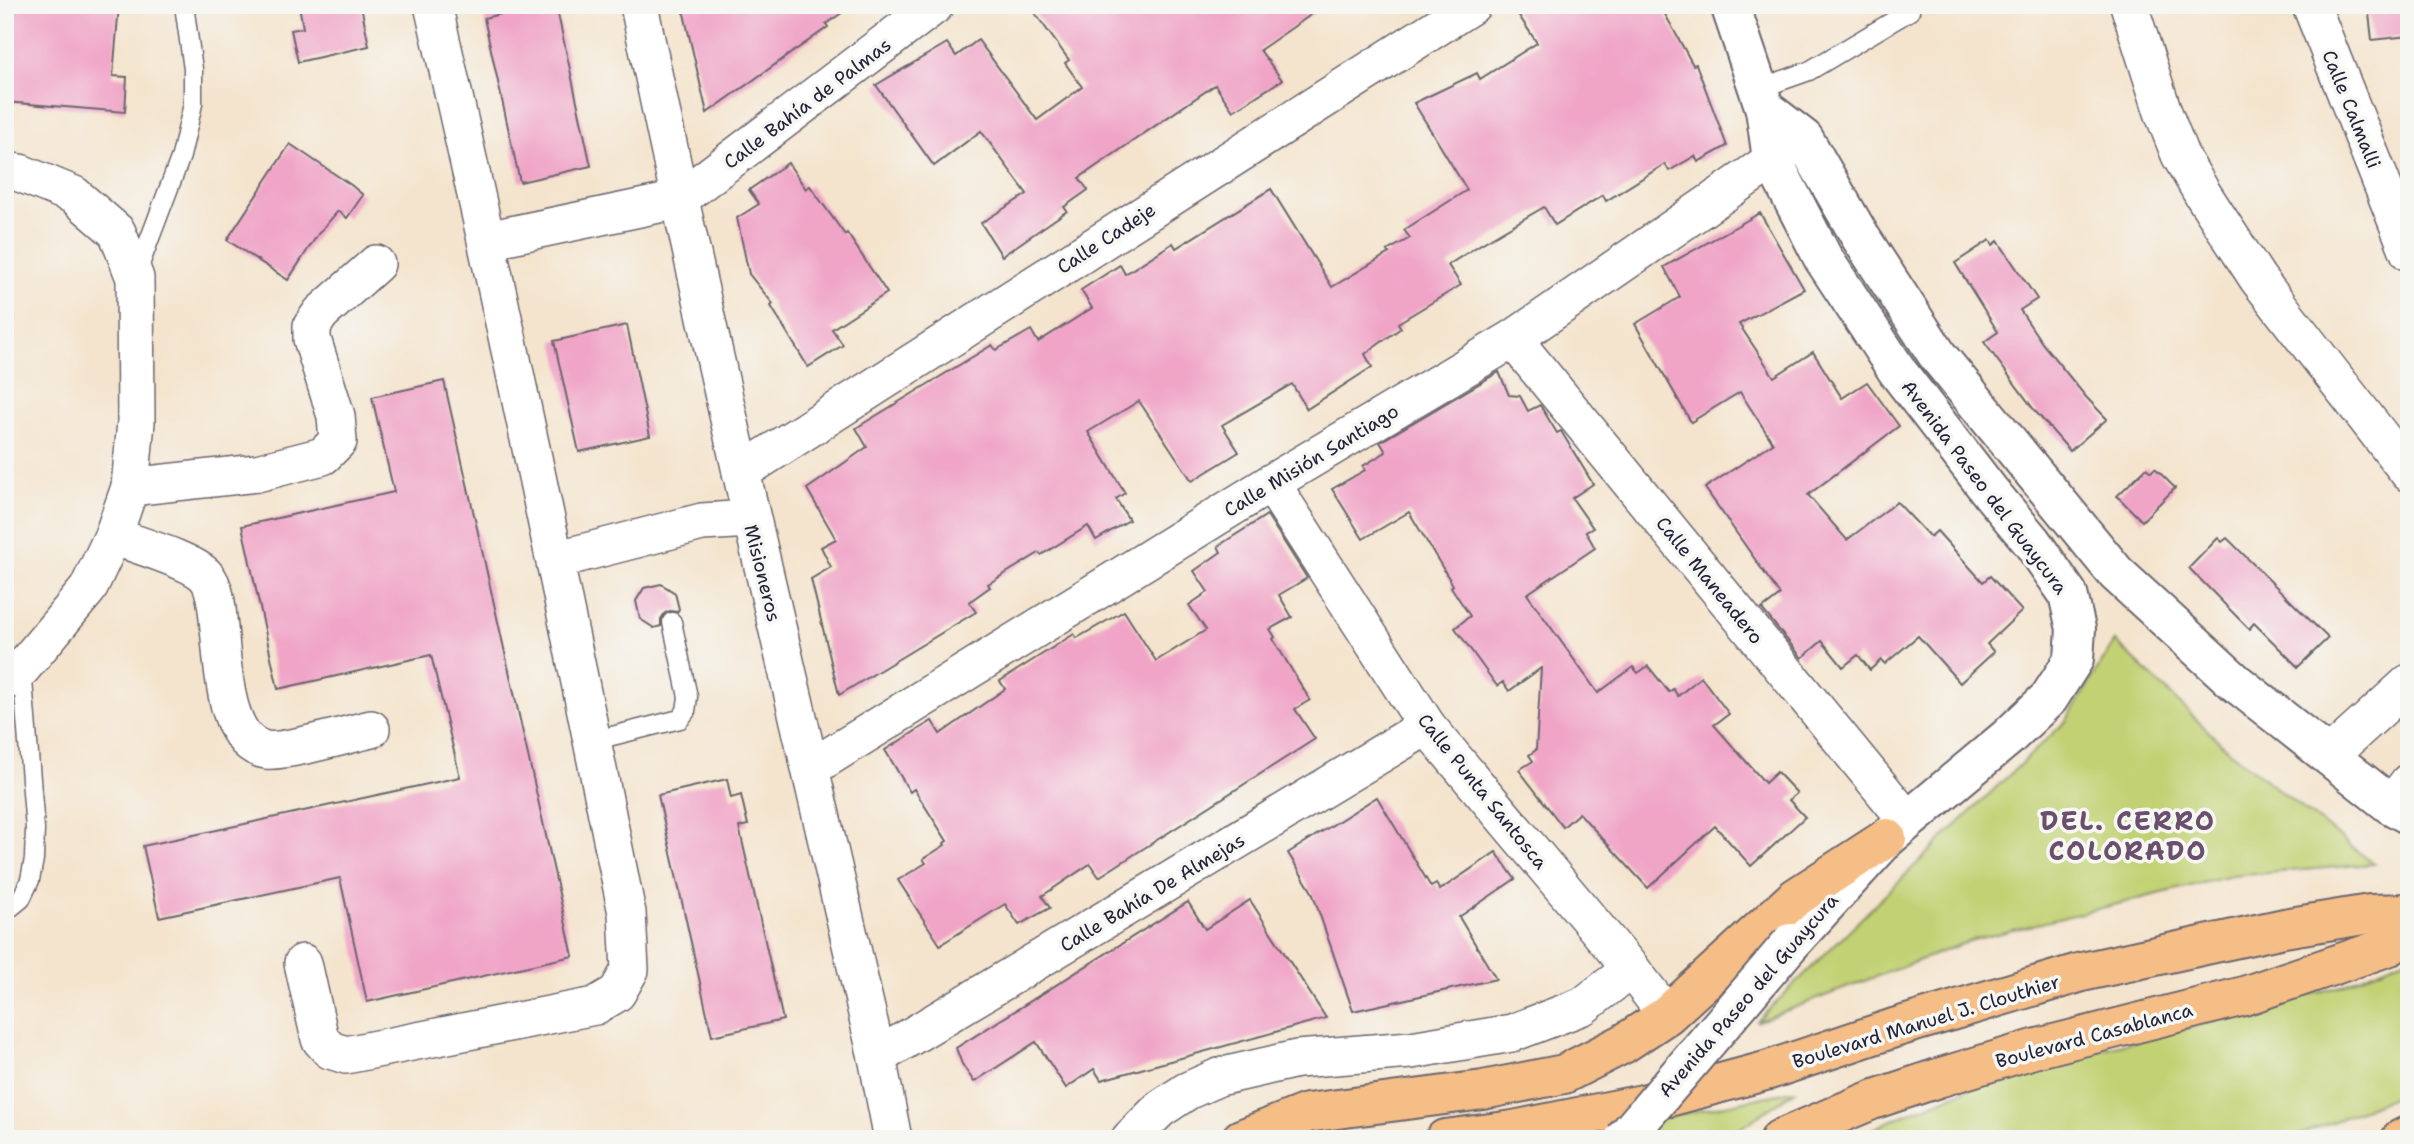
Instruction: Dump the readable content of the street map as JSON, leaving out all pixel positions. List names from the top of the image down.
{
  "streets": {
    "main road": ["Boulevard Manuel J. Clouthier", "Boulevard Casablanca"],
    "street": [
      "Calle Bahía de Palmas",
      "Calle Calmalli",
      "Calle Cadeje",
      "Calle Misión Santiago",
      "Avenida Paseo del Guaycura",
      "Misioneros",
      "Calle Maneadero",
      "Calle Punta Santosca",
      "Calle Bahía De Almejas"
    ]
  },
  "crossings": [
    ["Calle Bahía de Palmas", "Misioneros"],
    ["Calle Cadeje", "Misioneros"],
    ["Calle Misión Santiago", "Avenida Paseo del Guaycura"],
    ["Calle Misión Santiago", "Misioneros"],
    ["Calle Misión Santiago", "Calle Maneadero"],
    ["Calle Misión Santiago", "Calle Punta Santosca"],
    ["Avenida Paseo del Guaycura", "Calle Maneadero"],
    ["Misioneros", "Calle Bahía De Almejas"],
    ["Calle Punta Santosca", "Calle Bahía De Almejas"]
  ],
  "districts": ["DEL. CERRO COLORADO"]
}
